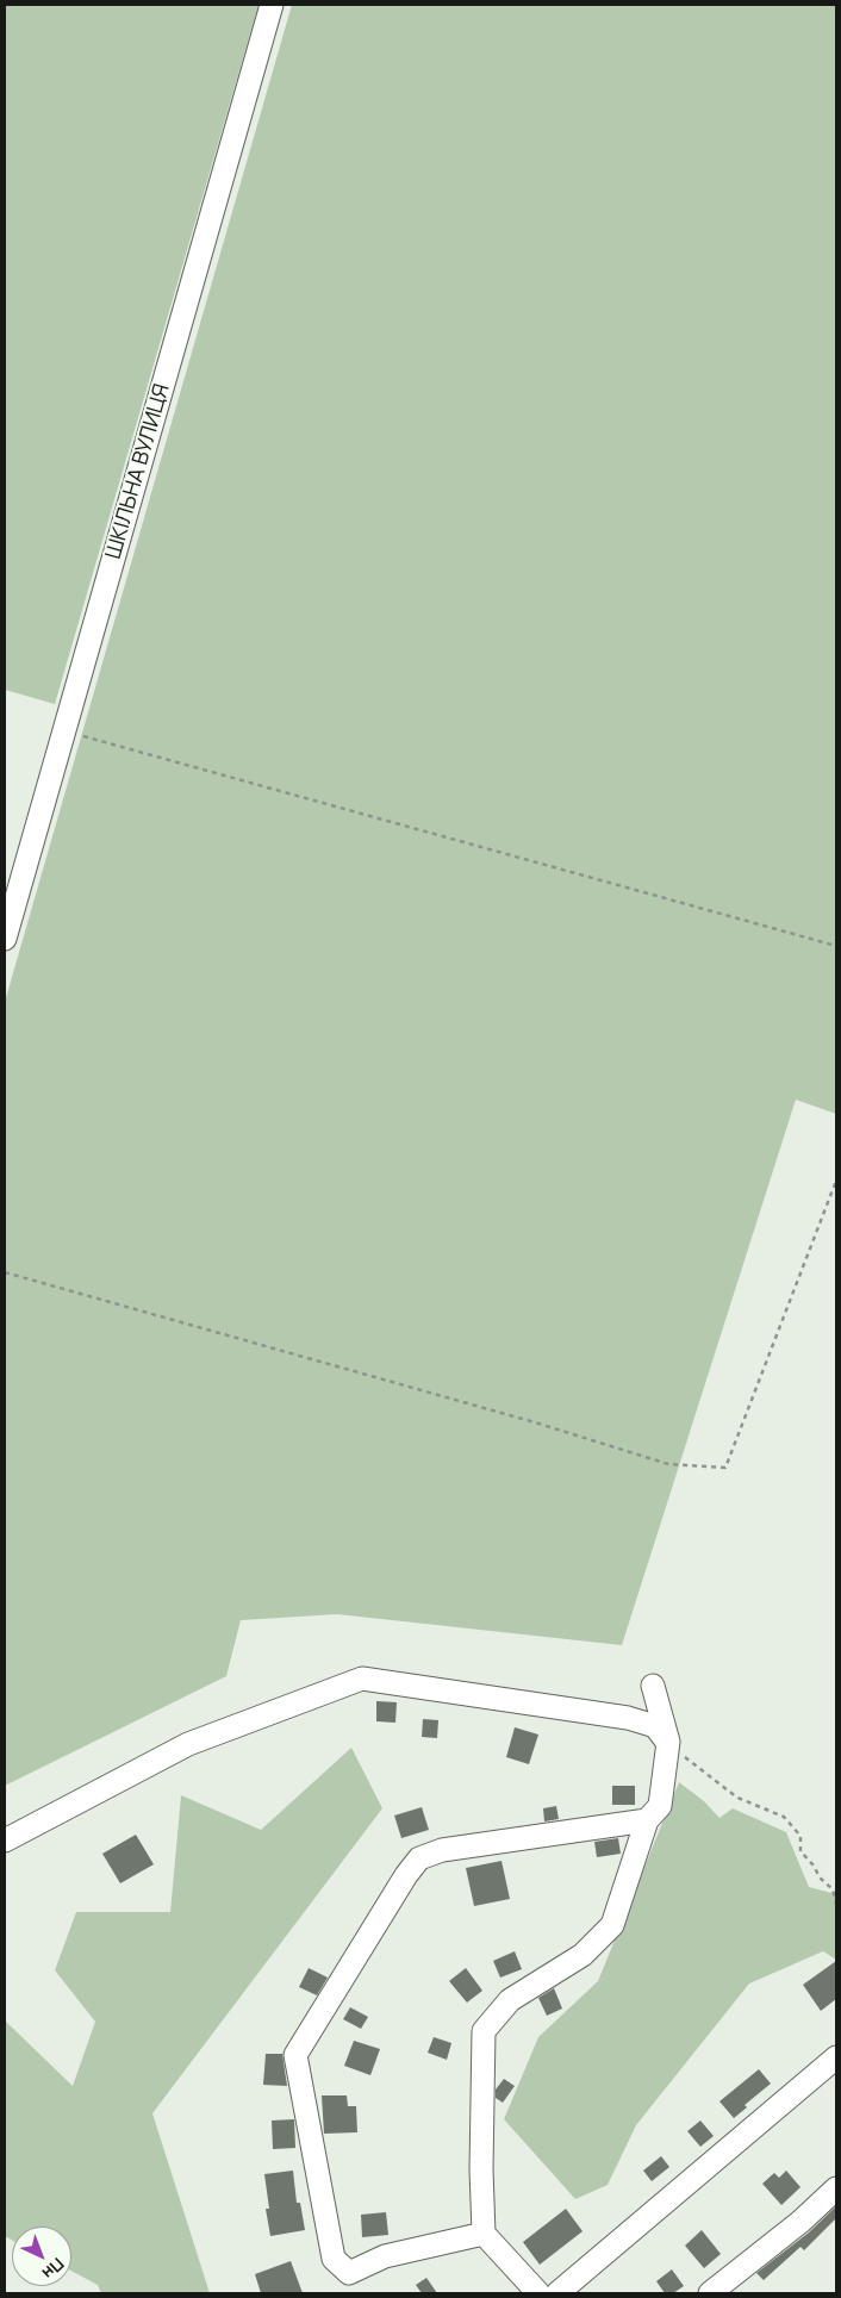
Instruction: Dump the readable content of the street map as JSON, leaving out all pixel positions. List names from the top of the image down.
{
  "streets": {
    "street": ["ШКІЛЬНА ВУЛИЦЯ"]
  },
  "north": "bottom right"
}
